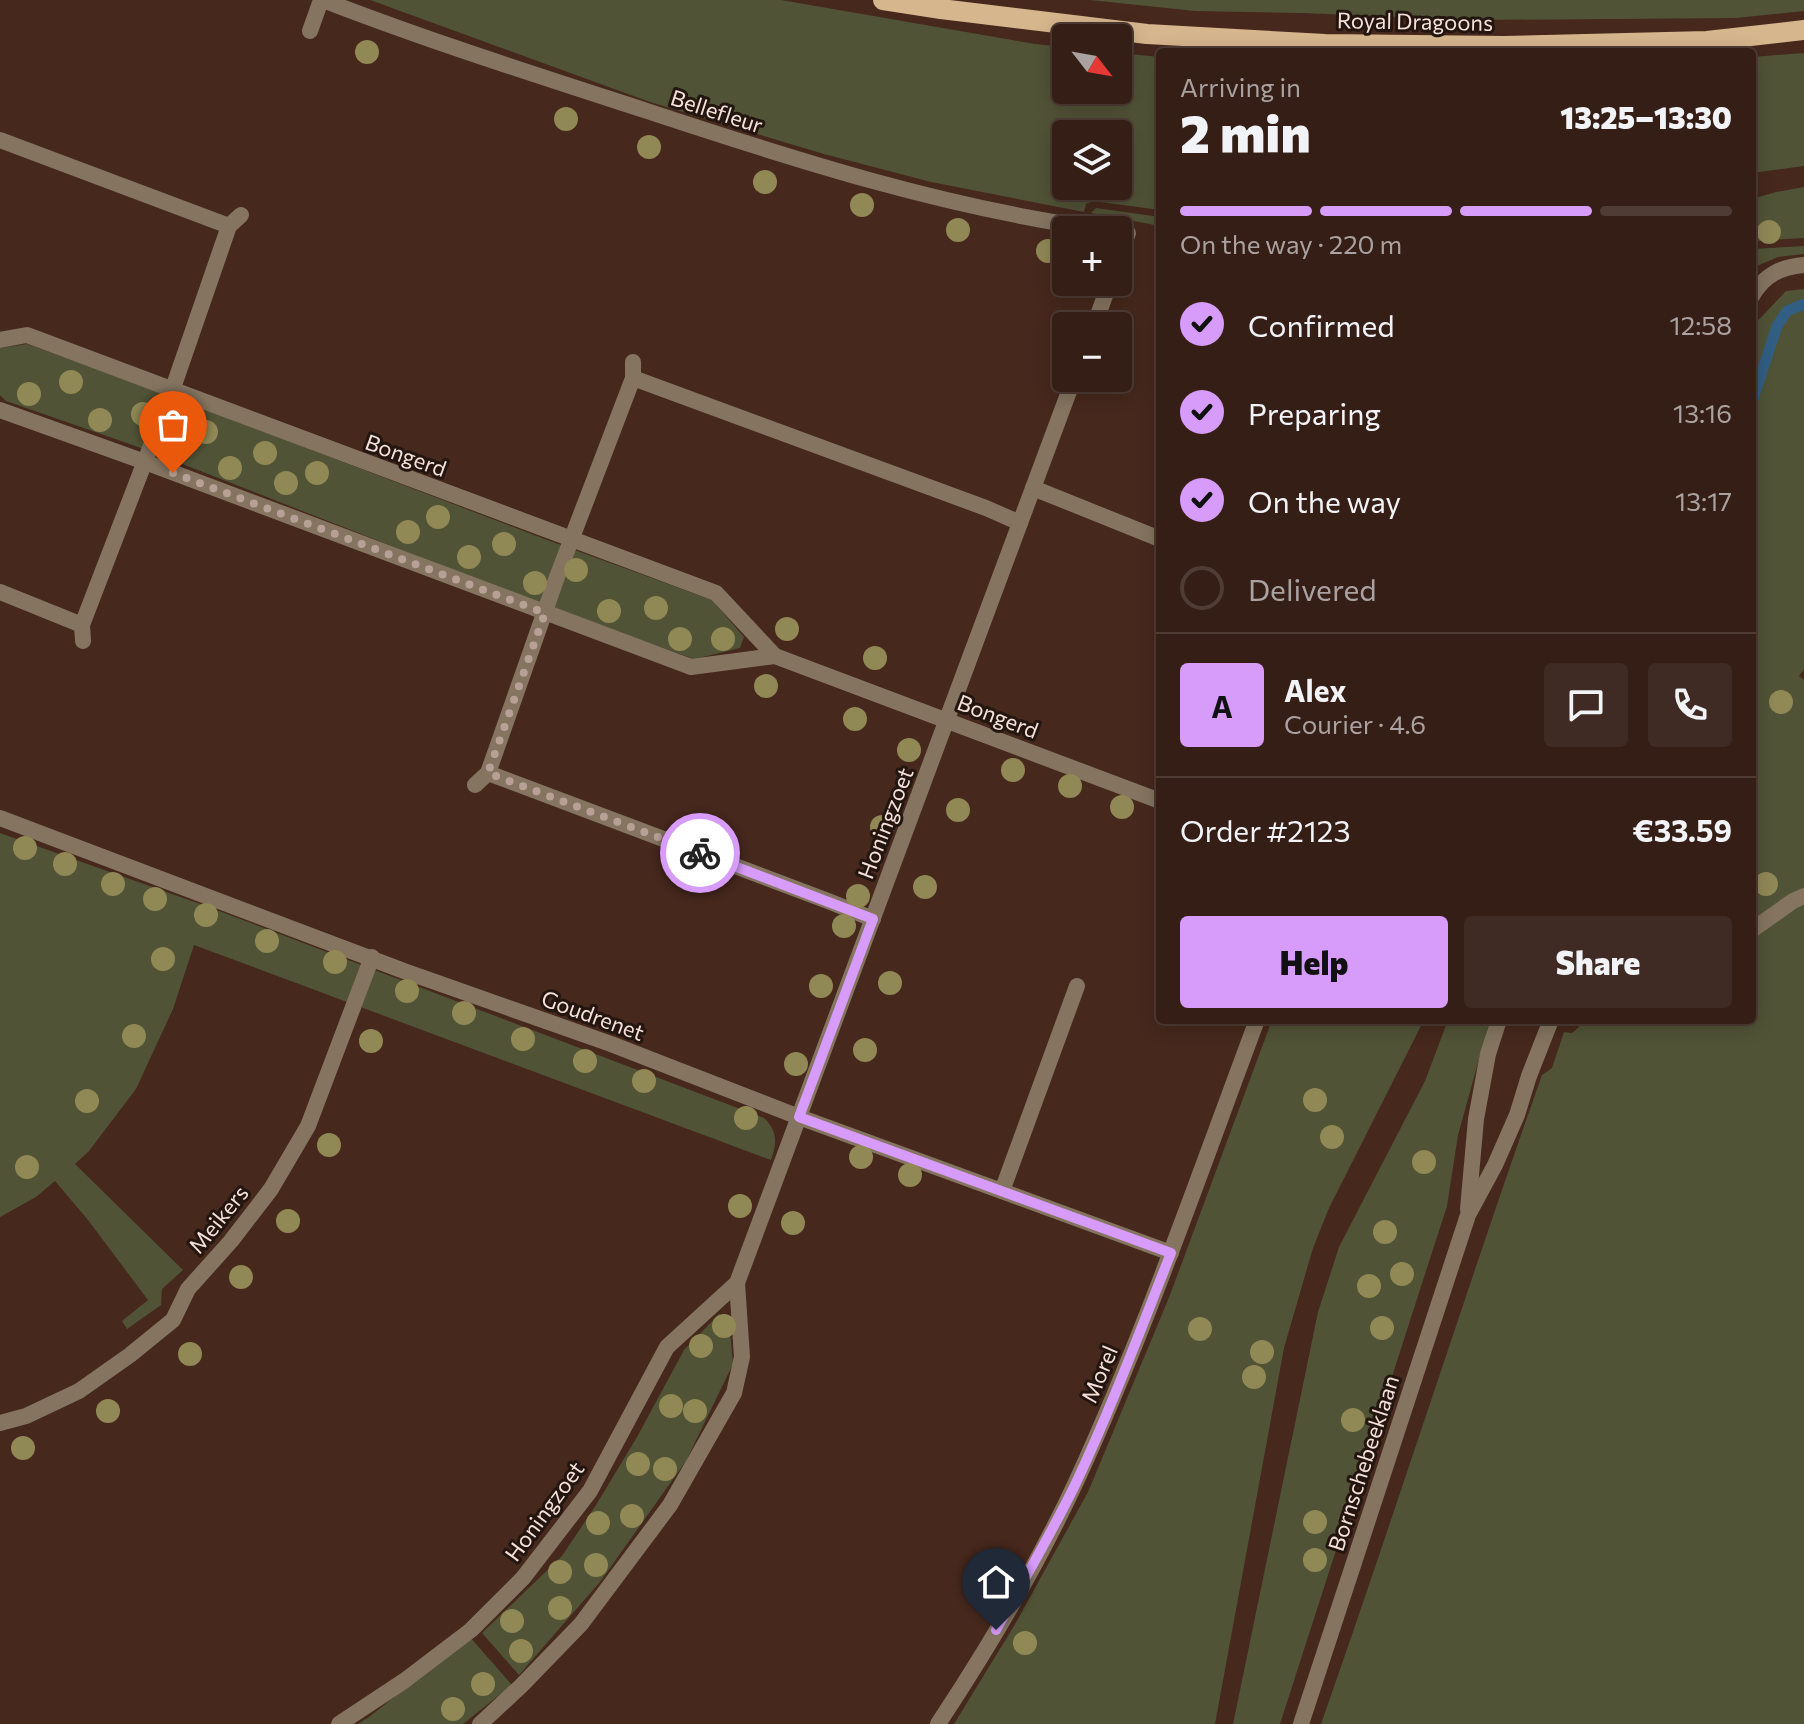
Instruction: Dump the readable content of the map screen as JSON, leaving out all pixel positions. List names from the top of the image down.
{
  "streets": {
    "main road": ["Royal Dragoons"],
    "street": [
      "Bellefleur",
      "Bongerd",
      "Honingzoet",
      "Goudrenet",
      "Meikers",
      "Morel",
      "Bornschebeeklaan"
    ]
  },
  "crossings": [
    ["Bongerd", "Honingzoet"],
    ["Honingzoet", "Goudrenet"],
    ["Goudrenet", "Meikers"],
    ["Goudrenet", "Morel"]
  ],
  "north": "bottom right",
  "page": {
    "map_buttons": ["+", "−"],
    "heading": ["2 min", "Arriving in", "13:25–13:30"],
    "panel": [
      "Alex",
      "Courier · 4.6",
      "Order #2123",
      "€33.59"
    ],
    "bar": "On the way · 220 m",
    "list": [
      ["Confirmed", "12:58"],
      ["Preparing", "13:16"],
      ["On the way", "13:17"],
      "Delivered"
    ],
    "round": "A",
    "buttons": ["Help", "Share"]
  }
}
